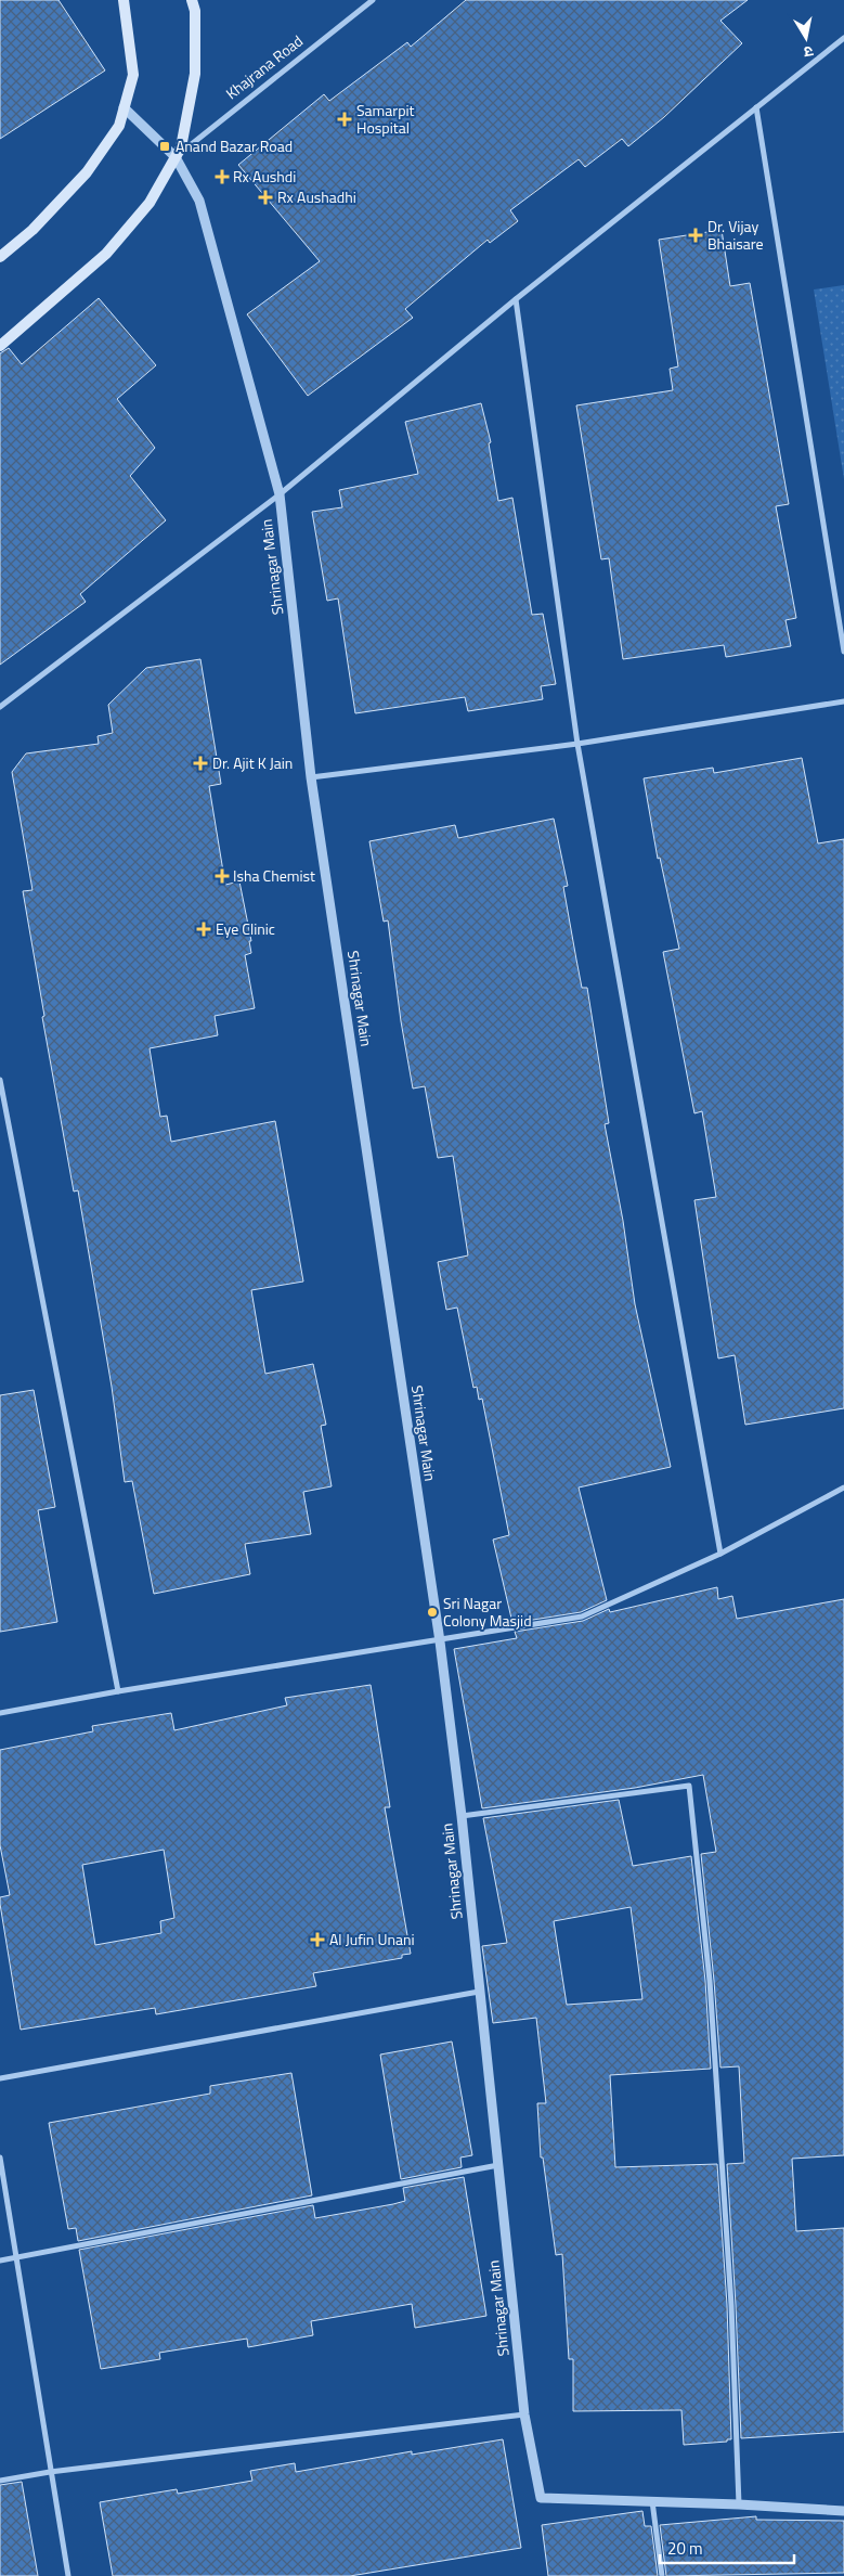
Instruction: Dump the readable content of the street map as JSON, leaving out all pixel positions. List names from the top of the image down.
{
  "streets": {
    "street": ["Khajrana Road", "Shrinagar Main"]
  },
  "crossings": [
    ["Khajrana Road", "Shrinagar Main"]
  ],
  "places": {
    "health": [
      "Samarpit Hospital",
      "Rx Aushdi",
      "Rx Aushadhi",
      "Dr. Vijay Bhaisare",
      "Dr. Ajit K Jain",
      "Isha Chemist",
      "Eye Clinic",
      "Al Jufin Unani"
    ],
    "transit": ["Anand Bazar Road"],
    "other": ["Sri Nagar Colony Masjid"]
  },
  "scale_bar": "20 m",
  "north": "bottom"
}
